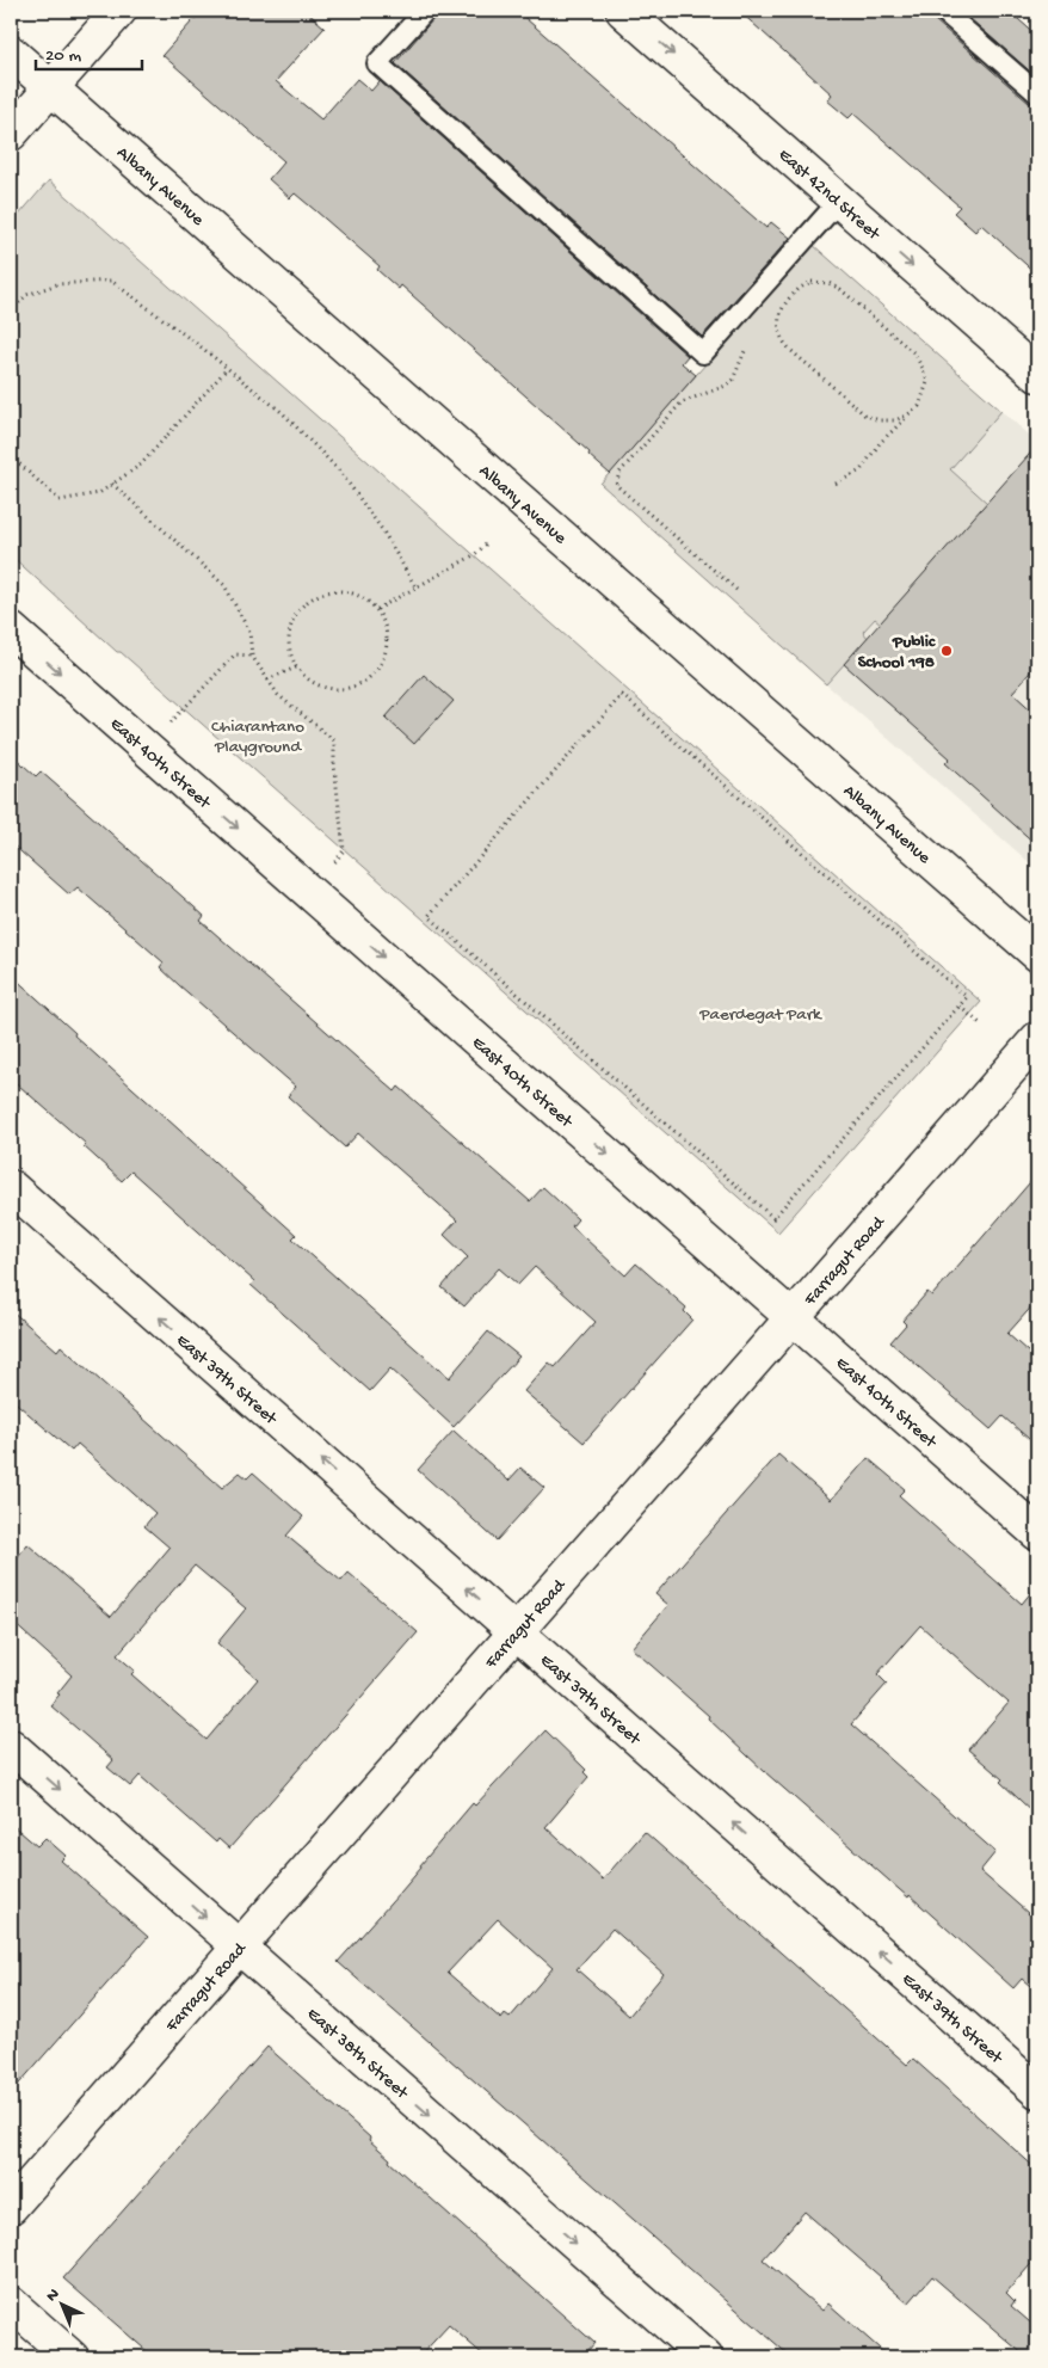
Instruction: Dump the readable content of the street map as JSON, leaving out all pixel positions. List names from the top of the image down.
{
  "streets": {
    "street": [
      "Albany Avenue",
      "East 42nd Street",
      "East 40th Street",
      "Farragut Road",
      "East 39th Street",
      "East 38th Street"
    ]
  },
  "crossings": [
    ["East 40th Street", "Farragut Road"],
    ["Farragut Road", "East 39th Street"],
    ["Farragut Road", "East 38th Street"]
  ],
  "one_way": [
    "East 42nd Street",
    "East 40th Street",
    "East 39th Street",
    "East 38th Street"
  ],
  "parks": ["Chiarantano Playground", "Paerdegat Park"],
  "places": ["Public School 198"],
  "scale_bar": "20 m",
  "north": "top left"
}
